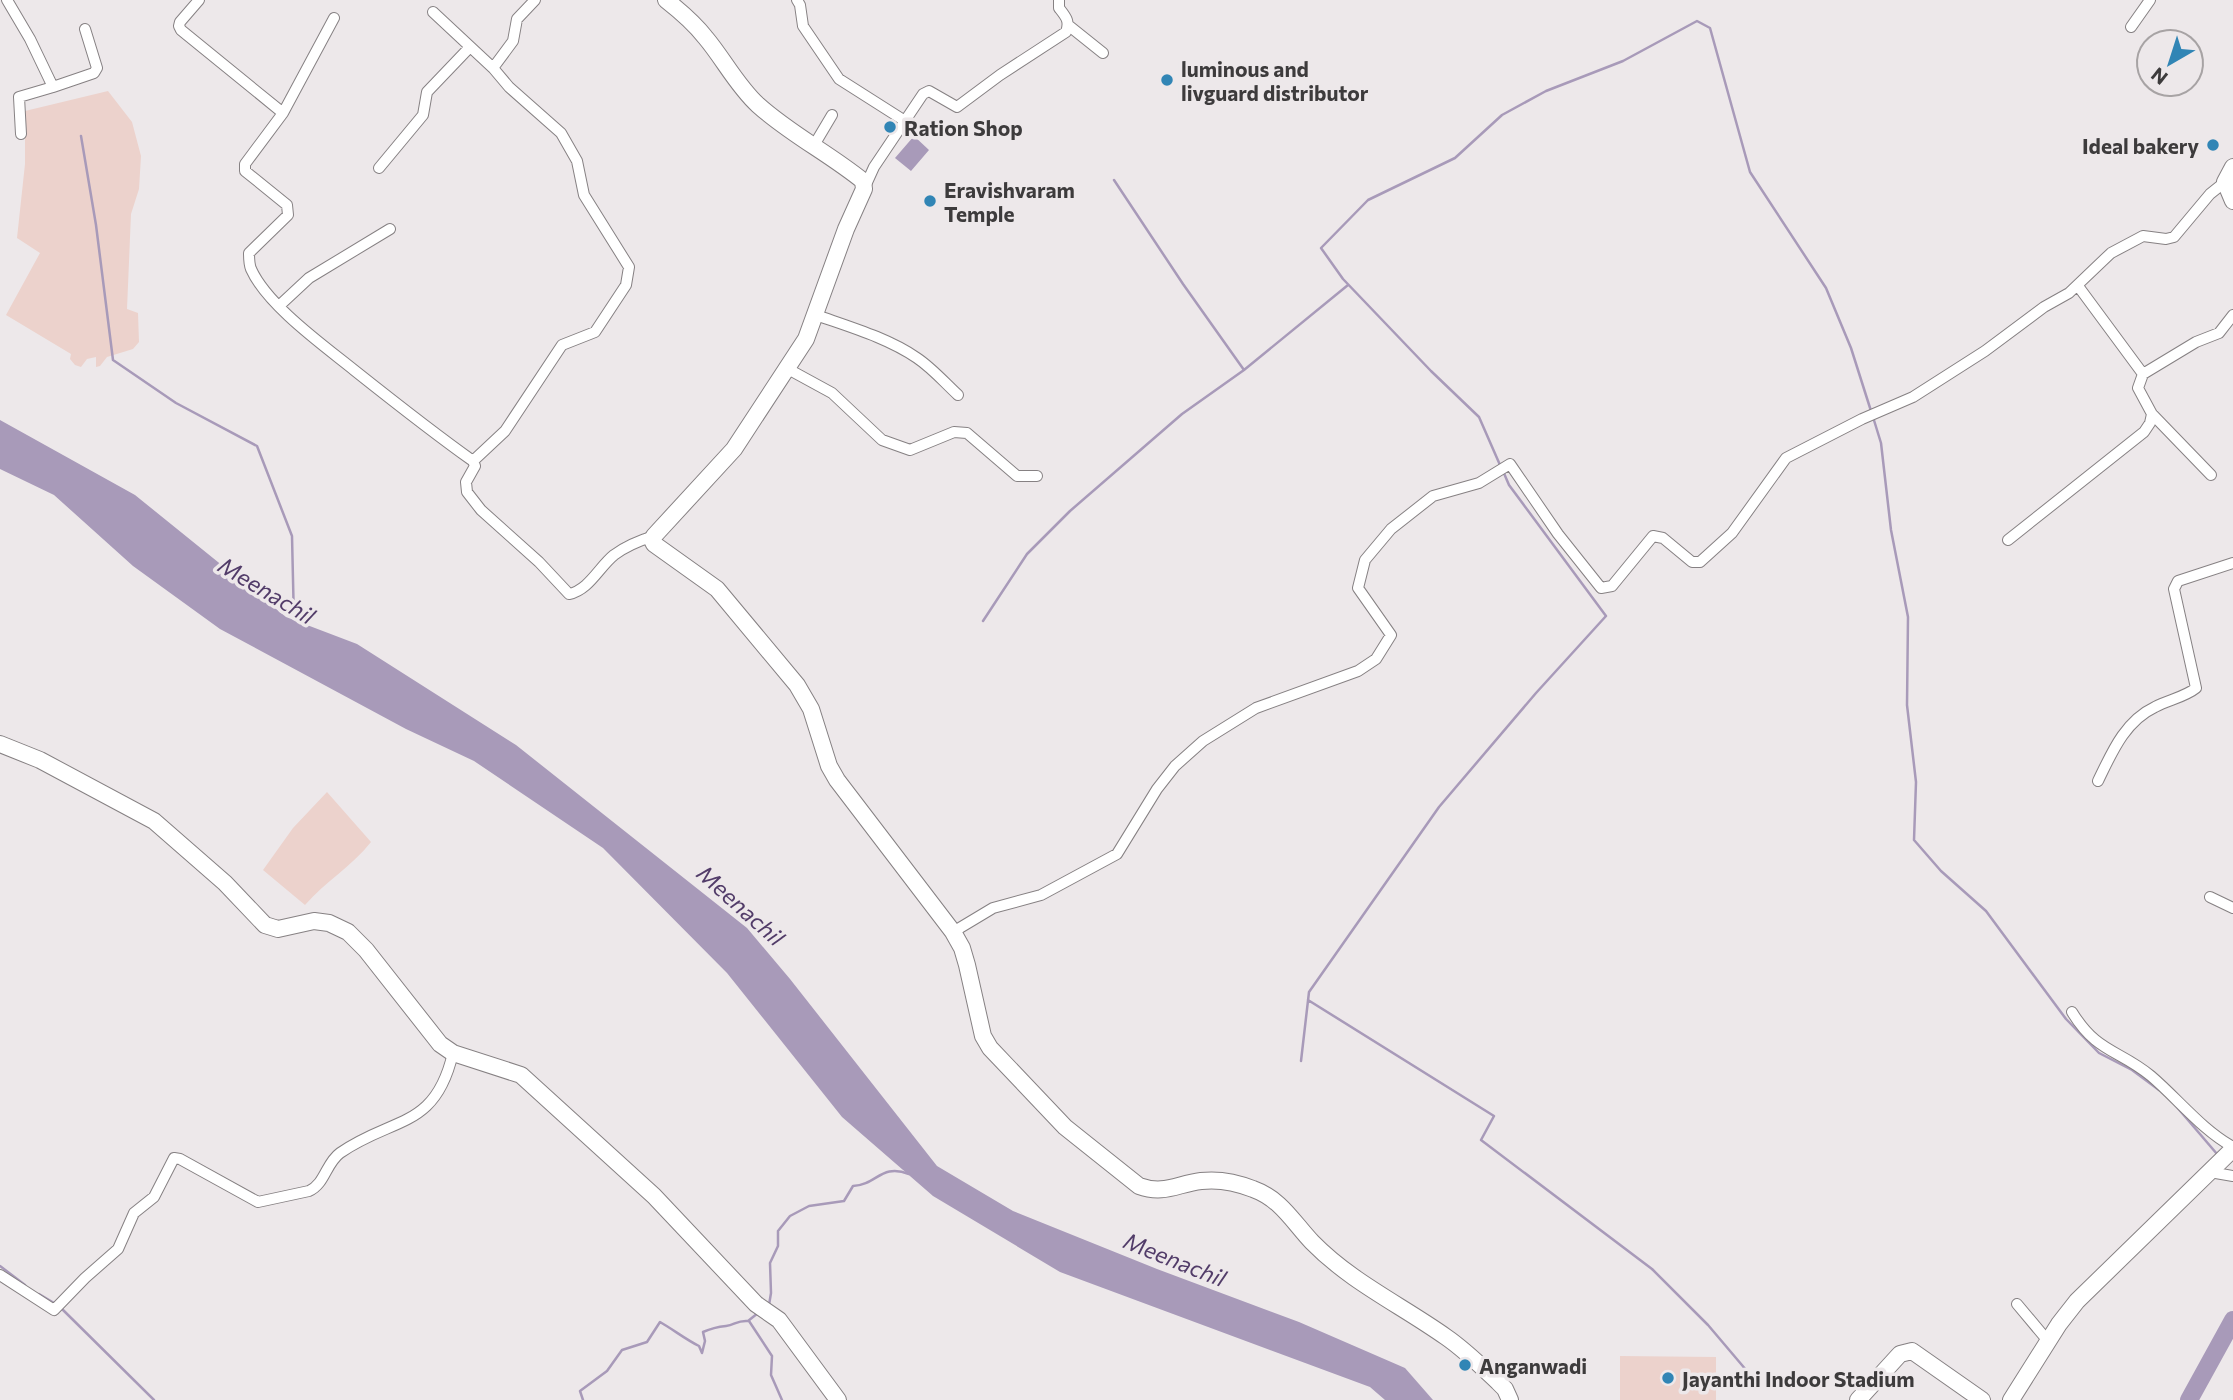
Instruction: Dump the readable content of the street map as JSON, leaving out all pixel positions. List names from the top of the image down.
{
  "water": ["Meenachil"],
  "places": [
    "luminous and livguard distributor",
    "Ration Shop",
    "Ideal bakery",
    "Eravishvaram Temple",
    "Anganwadi",
    "Jayanthi Indoor Stadium"
  ],
  "north": "bottom left"
}
